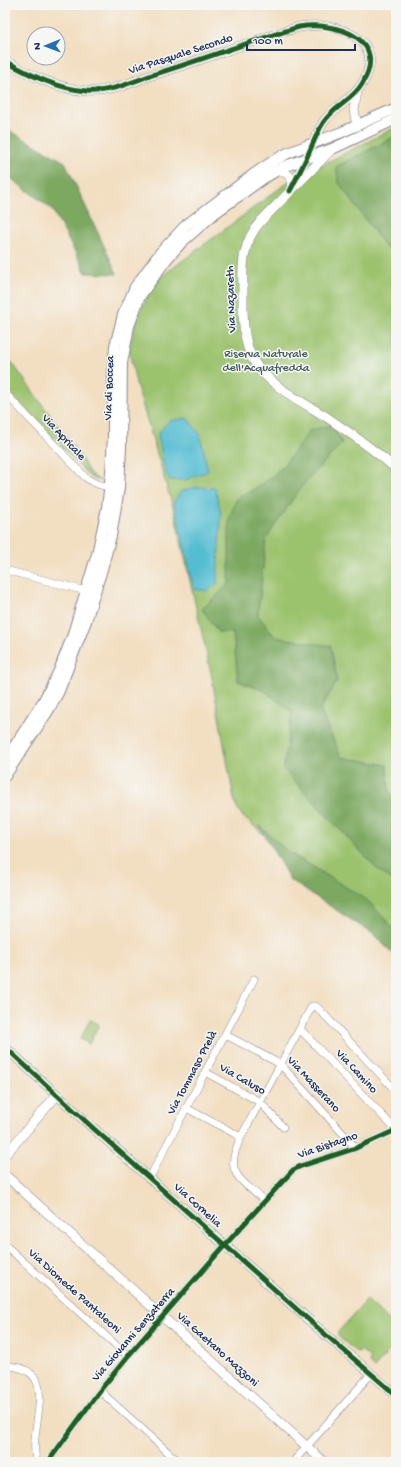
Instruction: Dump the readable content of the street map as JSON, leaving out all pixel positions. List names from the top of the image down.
{
  "streets": {
    "main road": ["Via di Boccea"],
    "street": [
      "Via Pasquale Secondo",
      "Via Nazareth",
      "Via Apricale",
      "Via Camino",
      "Via Tommaso Prelà",
      "Via Caluso",
      "Via Masserano",
      "Via Bistagno",
      "Via Cornelia",
      "Via Diomede Pantaleoni",
      "Via Giovanni Senzaterra",
      "Via Gaetano Mazzoni"
    ]
  },
  "crossings": [
    ["Via Pasquale Secondo", "Via Nazareth"],
    ["Via Pasquale Secondo", "Via di Boccea"],
    ["Via Nazareth", "Via di Boccea"],
    ["Via di Boccea", "Via Apricale"],
    ["Via Camino", "Via Bistagno"],
    ["Via Tommaso Prelà", "Via Caluso"],
    ["Via Tommaso Prelà", "Via Masserano"],
    ["Via Tommaso Prelà", "Via Cornelia"],
    ["Via Masserano", "Via Bistagno"],
    ["Via Bistagno", "Via Cornelia"],
    ["Via Bistagno", "Via Giovanni Senzaterra"],
    ["Via Cornelia", "Via Giovanni Senzaterra"],
    ["Via Diomede Pantaleoni", "Via Giovanni Senzaterra"],
    ["Via Giovanni Senzaterra", "Via Gaetano Mazzoni"]
  ],
  "parks": ["Riserva Naturale dell'Acquafredda"],
  "scale_bar": "100 m",
  "north": "left"
}
